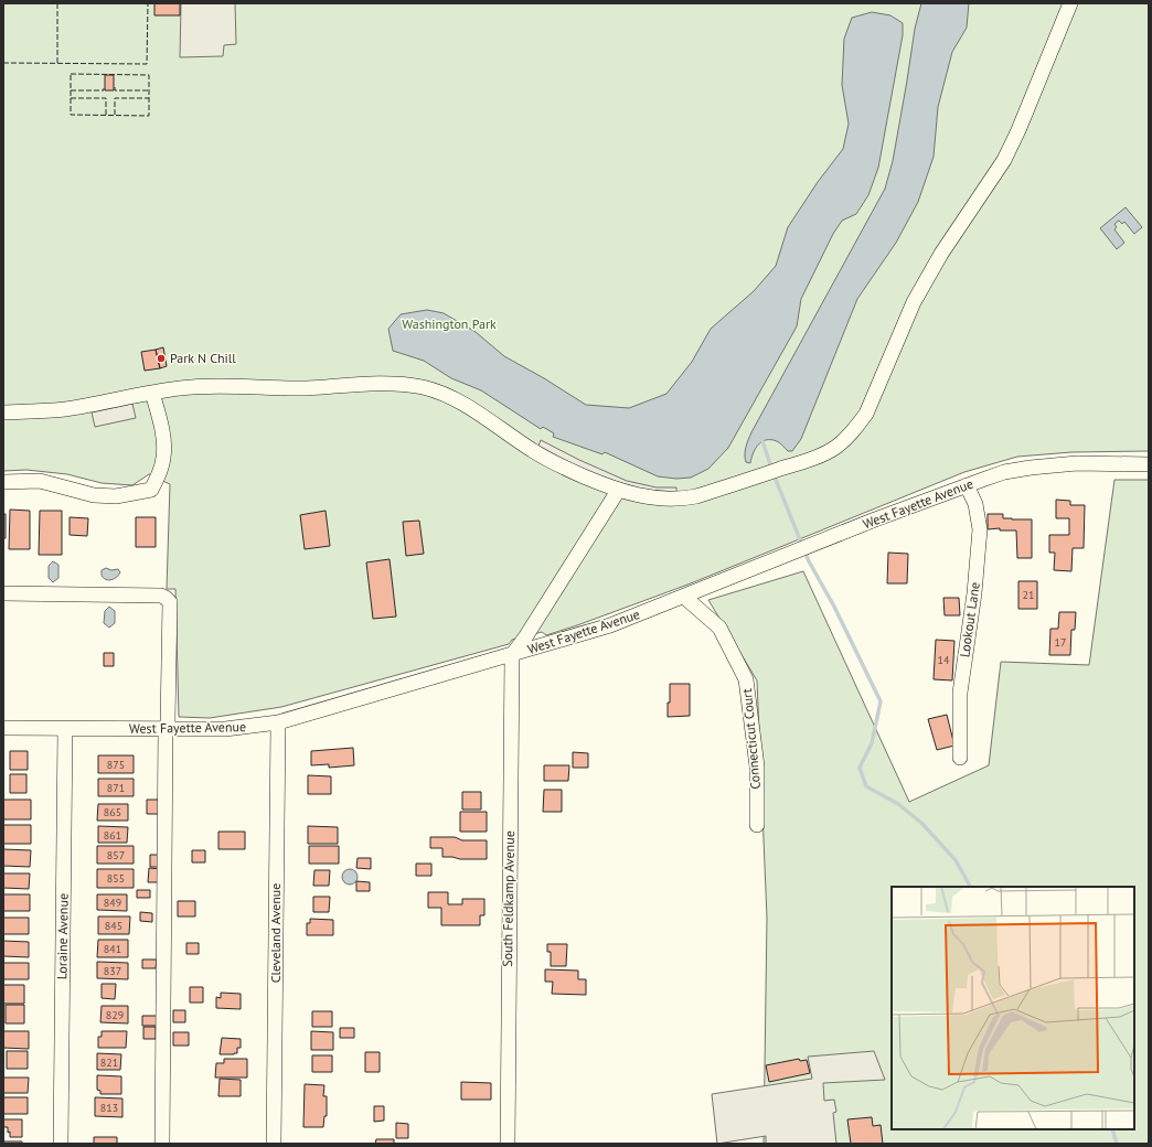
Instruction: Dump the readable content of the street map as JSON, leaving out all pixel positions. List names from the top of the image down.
{
  "streets": {
    "street": [
      "West Fayette Avenue",
      "Lookout Lane",
      "Connecticut Court",
      "South Feldkamp Avenue",
      "Cleveland Avenue",
      "Loraine Avenue"
    ]
  },
  "crossings": [
    ["West Fayette Avenue", "Lookout Lane"],
    ["West Fayette Avenue", "Connecticut Court"],
    ["West Fayette Avenue", "South Feldkamp Avenue"],
    ["West Fayette Avenue", "Cleveland Avenue"],
    ["West Fayette Avenue", "Loraine Avenue"]
  ],
  "parks": ["Washington Park"],
  "places": ["Park N Chill"],
  "house_numbers": [
    "21",
    "17",
    "14",
    "875",
    "871",
    "865",
    "861",
    "857",
    "855",
    "849",
    "845",
    "841",
    "837",
    "829",
    "821",
    "813"
  ]
}
